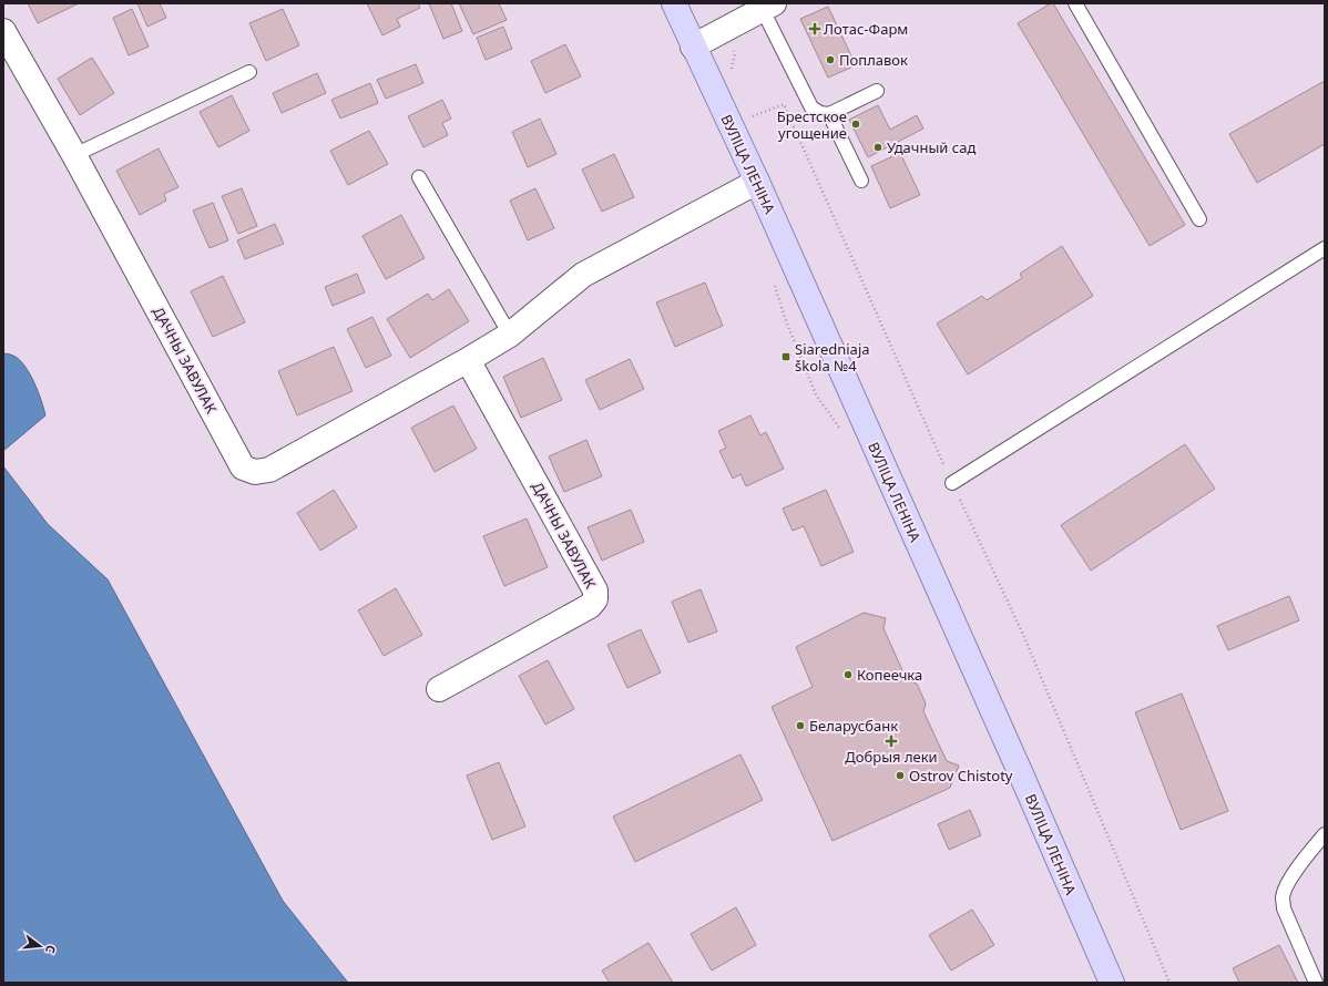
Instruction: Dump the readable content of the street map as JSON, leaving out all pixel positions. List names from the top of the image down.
{
  "streets": {
    "main road": ["ВУЛІЦА ЛЕНІНА"],
    "street": ["ДАЧНЫ ЗАВУЛАК"]
  },
  "crossings": [
    ["ВУЛІЦА ЛЕНІНА", "ДАЧНЫ ЗАВУЛАК"]
  ],
  "places": {
    "health": ["Лотас-Фарм", "Добрыя леки"],
    "other": [
      "Поплавок",
      "Брестское угощение",
      "Удачный сад",
      "Копеечка",
      "Беларусбанк",
      "Ostrov Chistoty"
    ],
    "transit": ["Siaredniaja škola №4"]
  },
  "north": "right"
}
